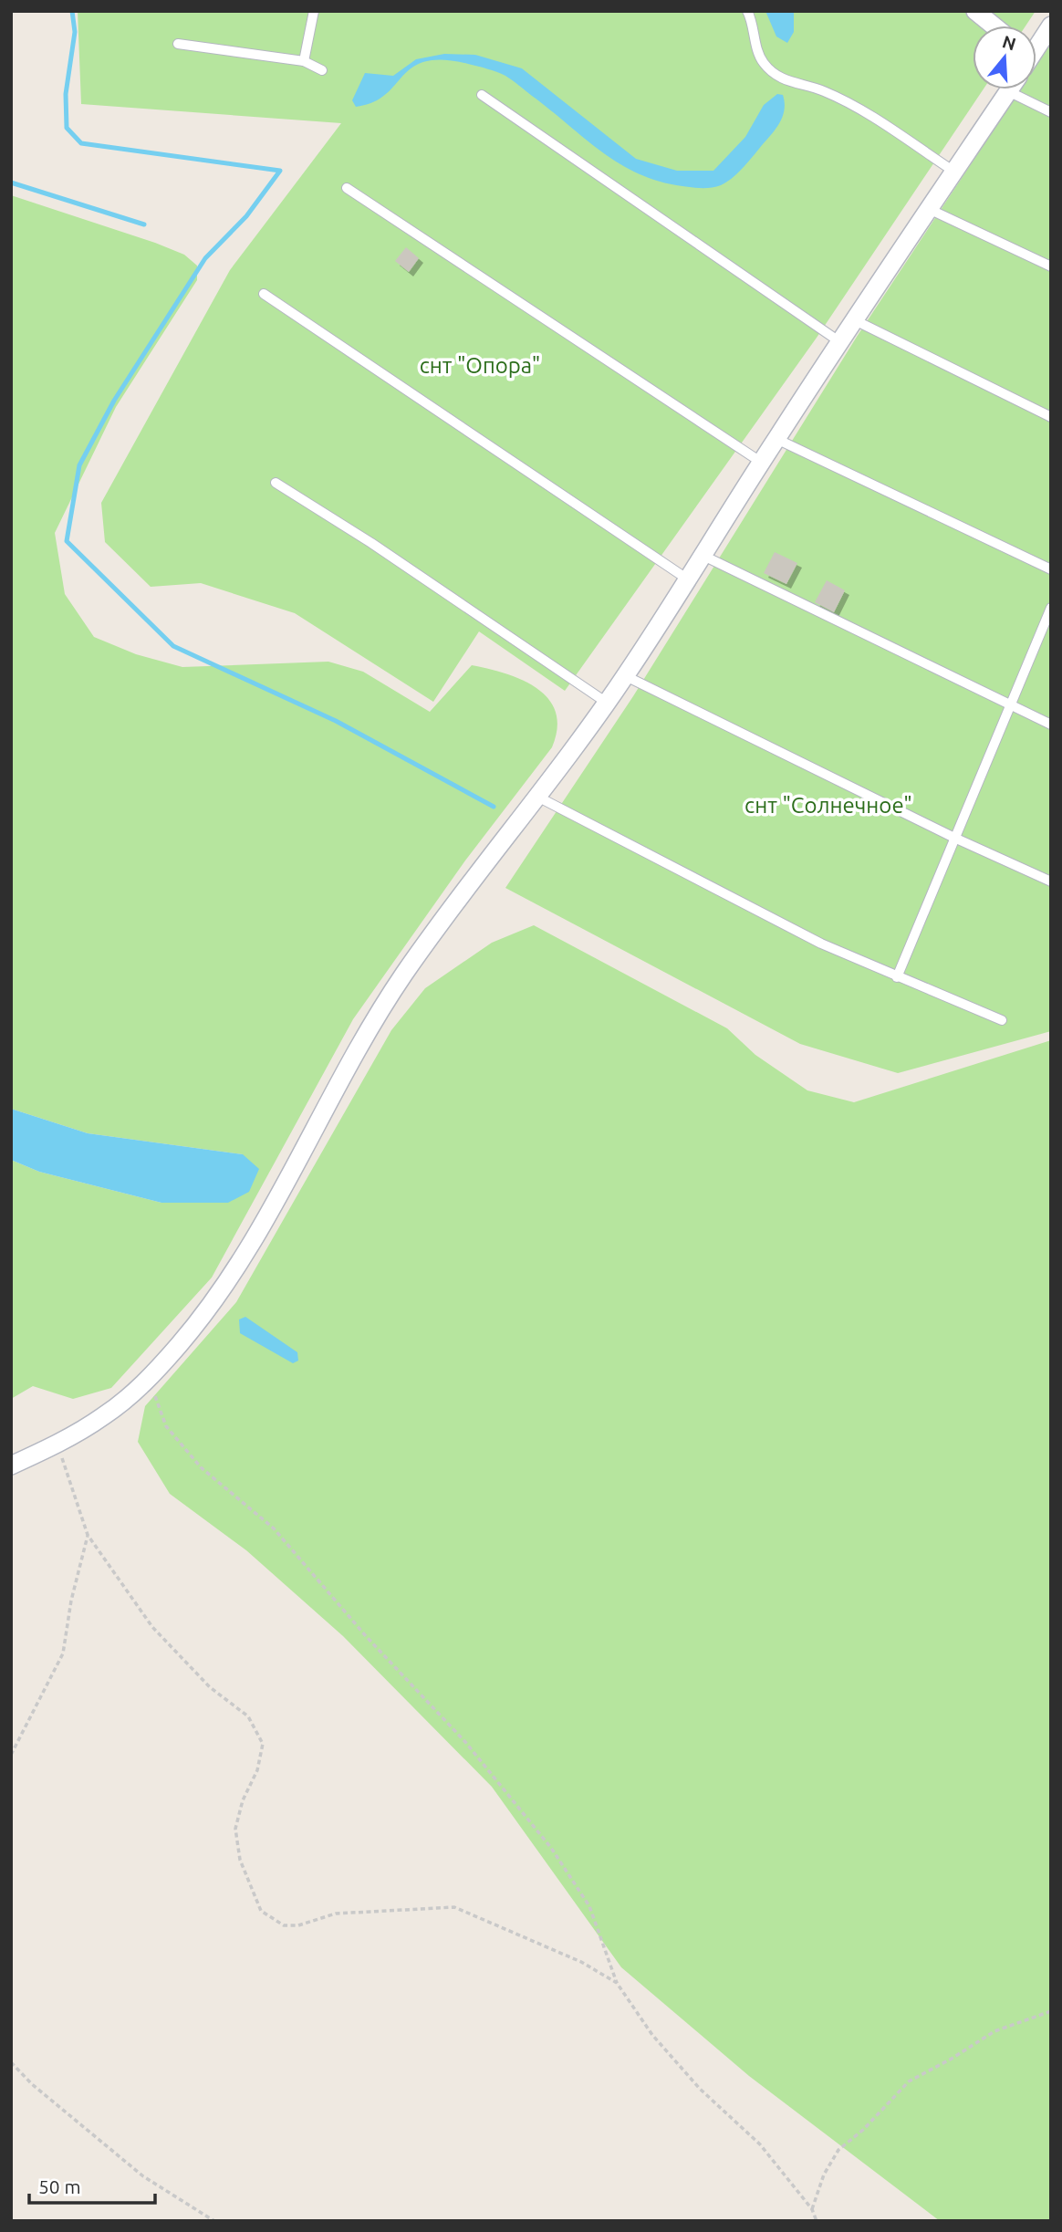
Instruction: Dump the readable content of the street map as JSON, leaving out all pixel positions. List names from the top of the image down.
{
  "parks": ["снт \"Опора\"", "снт \"Солнечное\""],
  "scale_bar": "50 m",
  "north": "top"
}
